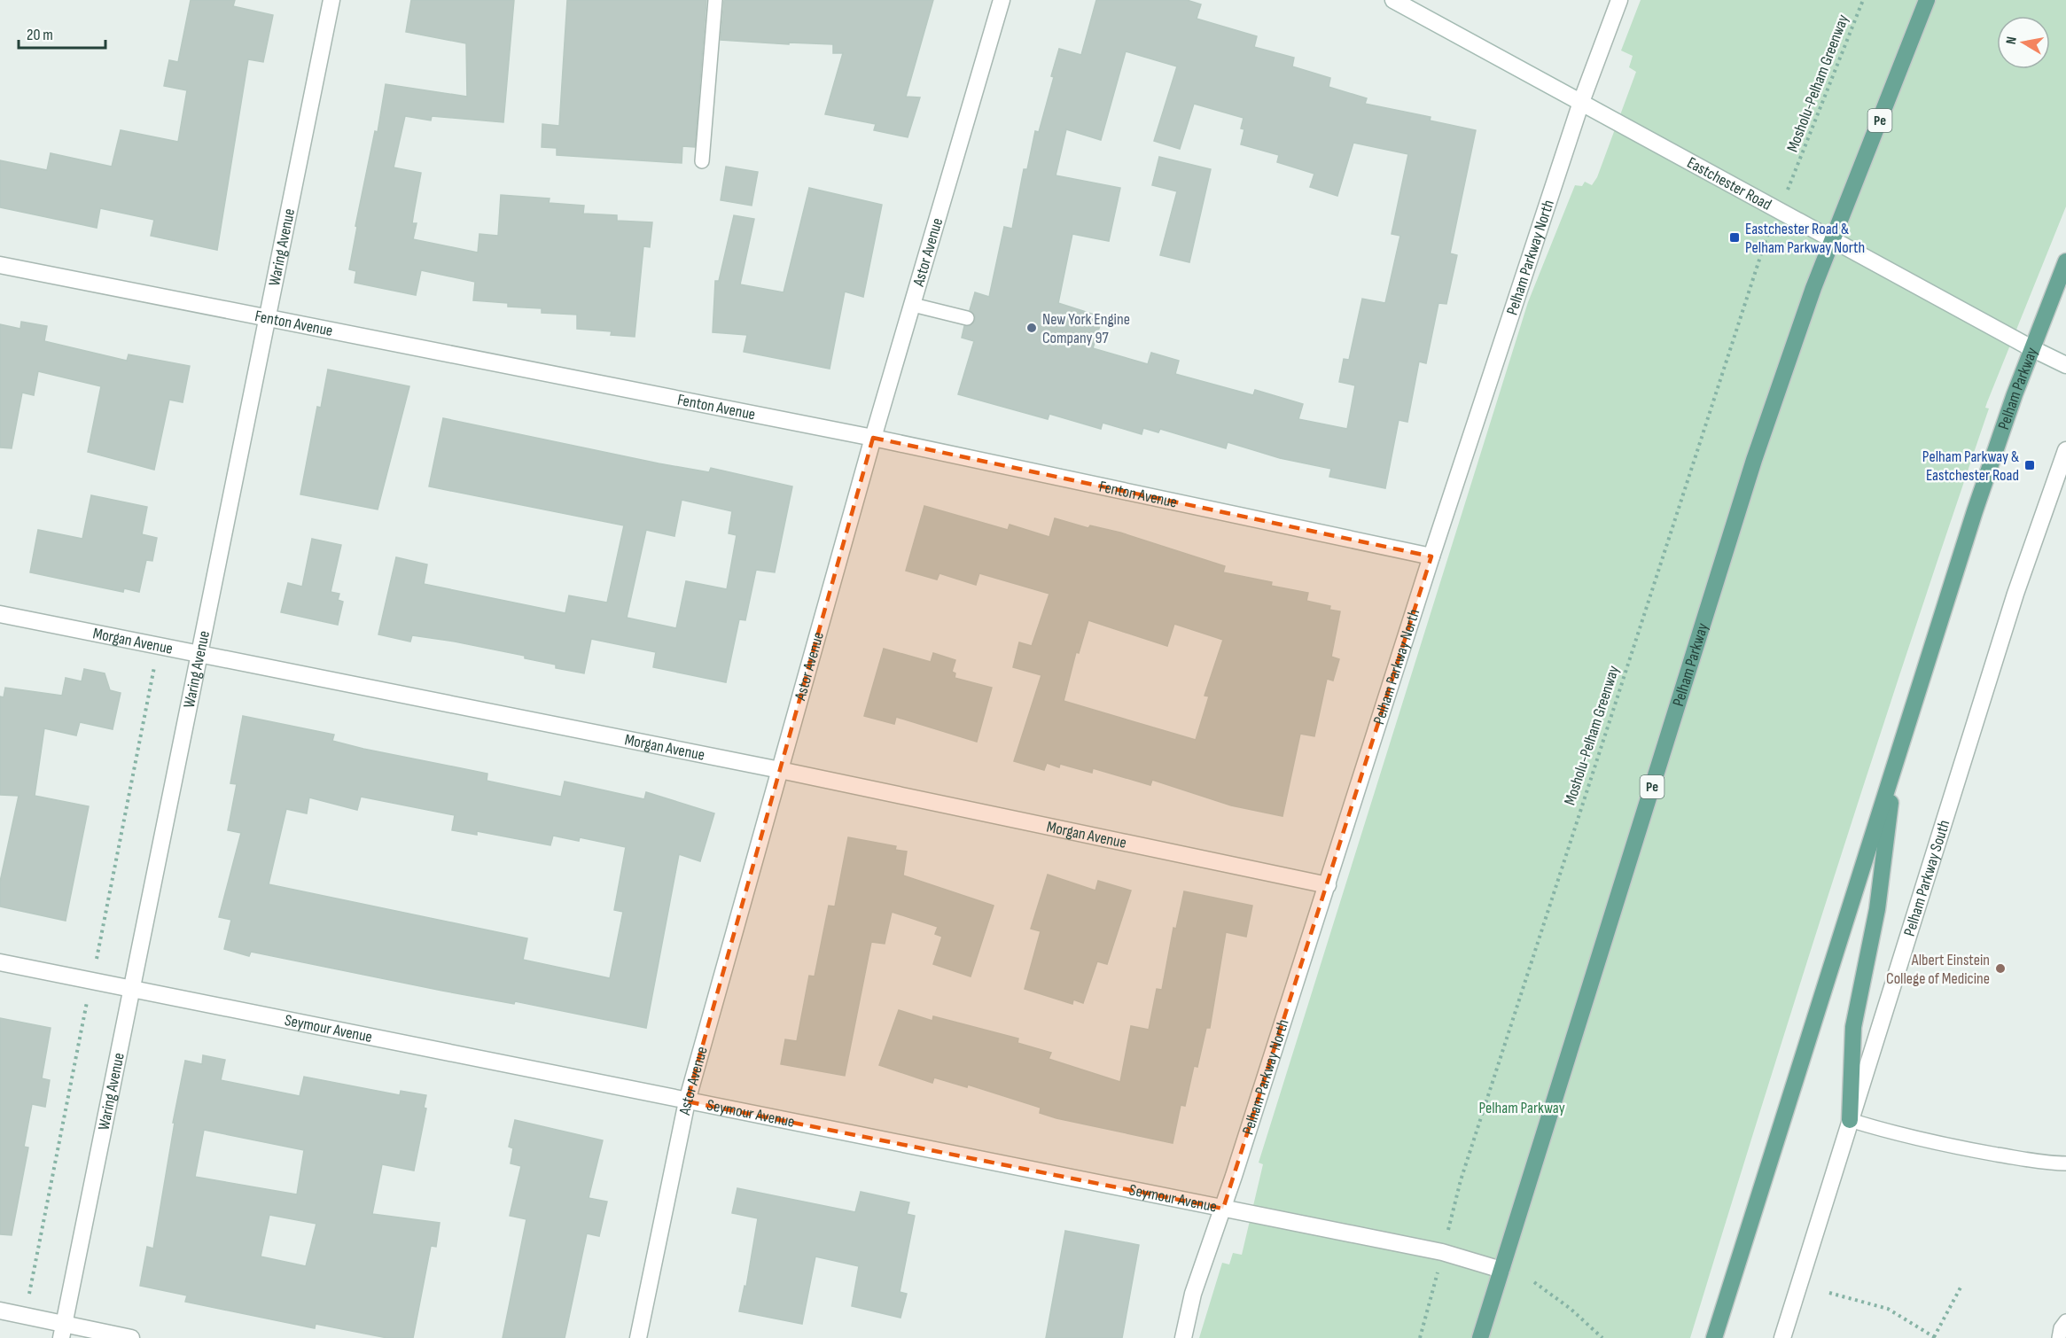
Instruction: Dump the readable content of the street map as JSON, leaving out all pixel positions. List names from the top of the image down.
{
  "streets": {
    "main road": ["Pe", "Pelham Parkway"],
    "street": [
      "Eastchester Road",
      "Waring Avenue",
      "Astor Avenue",
      "Pelham Parkway North",
      "Fenton Avenue",
      "Morgan Avenue",
      "Pelham Parkway South",
      "Seymour Avenue"
    ],
    "path": ["Mosholu-Pelham Greenway"]
  },
  "crossings": [
    ["Eastchester Road", "Pelham Parkway North"],
    ["Eastchester Road", "Pelham Parkway"],
    ["Waring Avenue", "Fenton Avenue"],
    ["Waring Avenue", "Morgan Avenue"],
    ["Waring Avenue", "Seymour Avenue"],
    ["Astor Avenue", "Fenton Avenue"],
    ["Astor Avenue", "Morgan Avenue"],
    ["Astor Avenue", "Seymour Avenue"],
    ["Pelham Parkway North", "Fenton Avenue"],
    ["Pelham Parkway North", "Morgan Avenue"],
    ["Pelham Parkway North", "Seymour Avenue"],
    ["Pelham Parkway", "Seymour Avenue"]
  ],
  "parks": ["Pelham Parkway"],
  "places": {
    "transit": ["Eastchester Road & Pelham Parkway North", "Pelham Parkway & Eastchester Road"],
    "other": ["New York Engine Company 97", "Albert Einstein College of Medicine"]
  },
  "scale_bar": "20 m",
  "north": "left"
}
